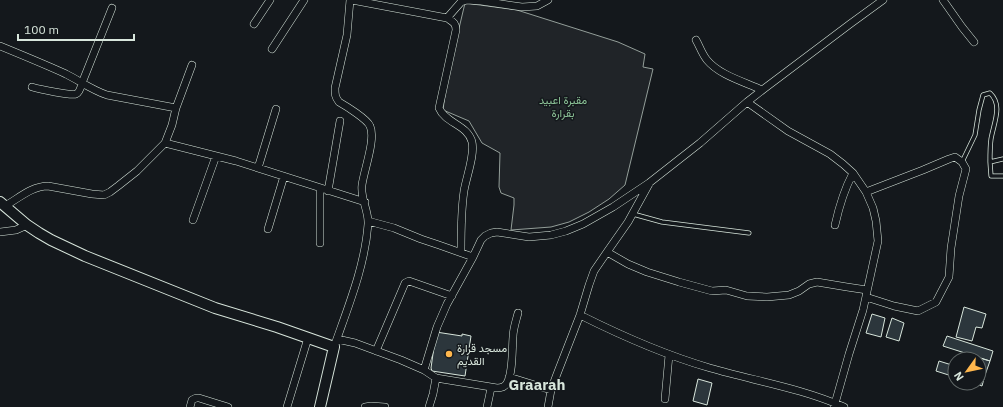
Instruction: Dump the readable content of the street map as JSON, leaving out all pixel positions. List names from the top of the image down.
{
  "districts": ["Graarah"],
  "parks": ["مقبرة اعبيد بقرارة"],
  "places": ["مسجد قرارة القديم"],
  "scale_bar": "100 m",
  "north": "bottom left"
}
